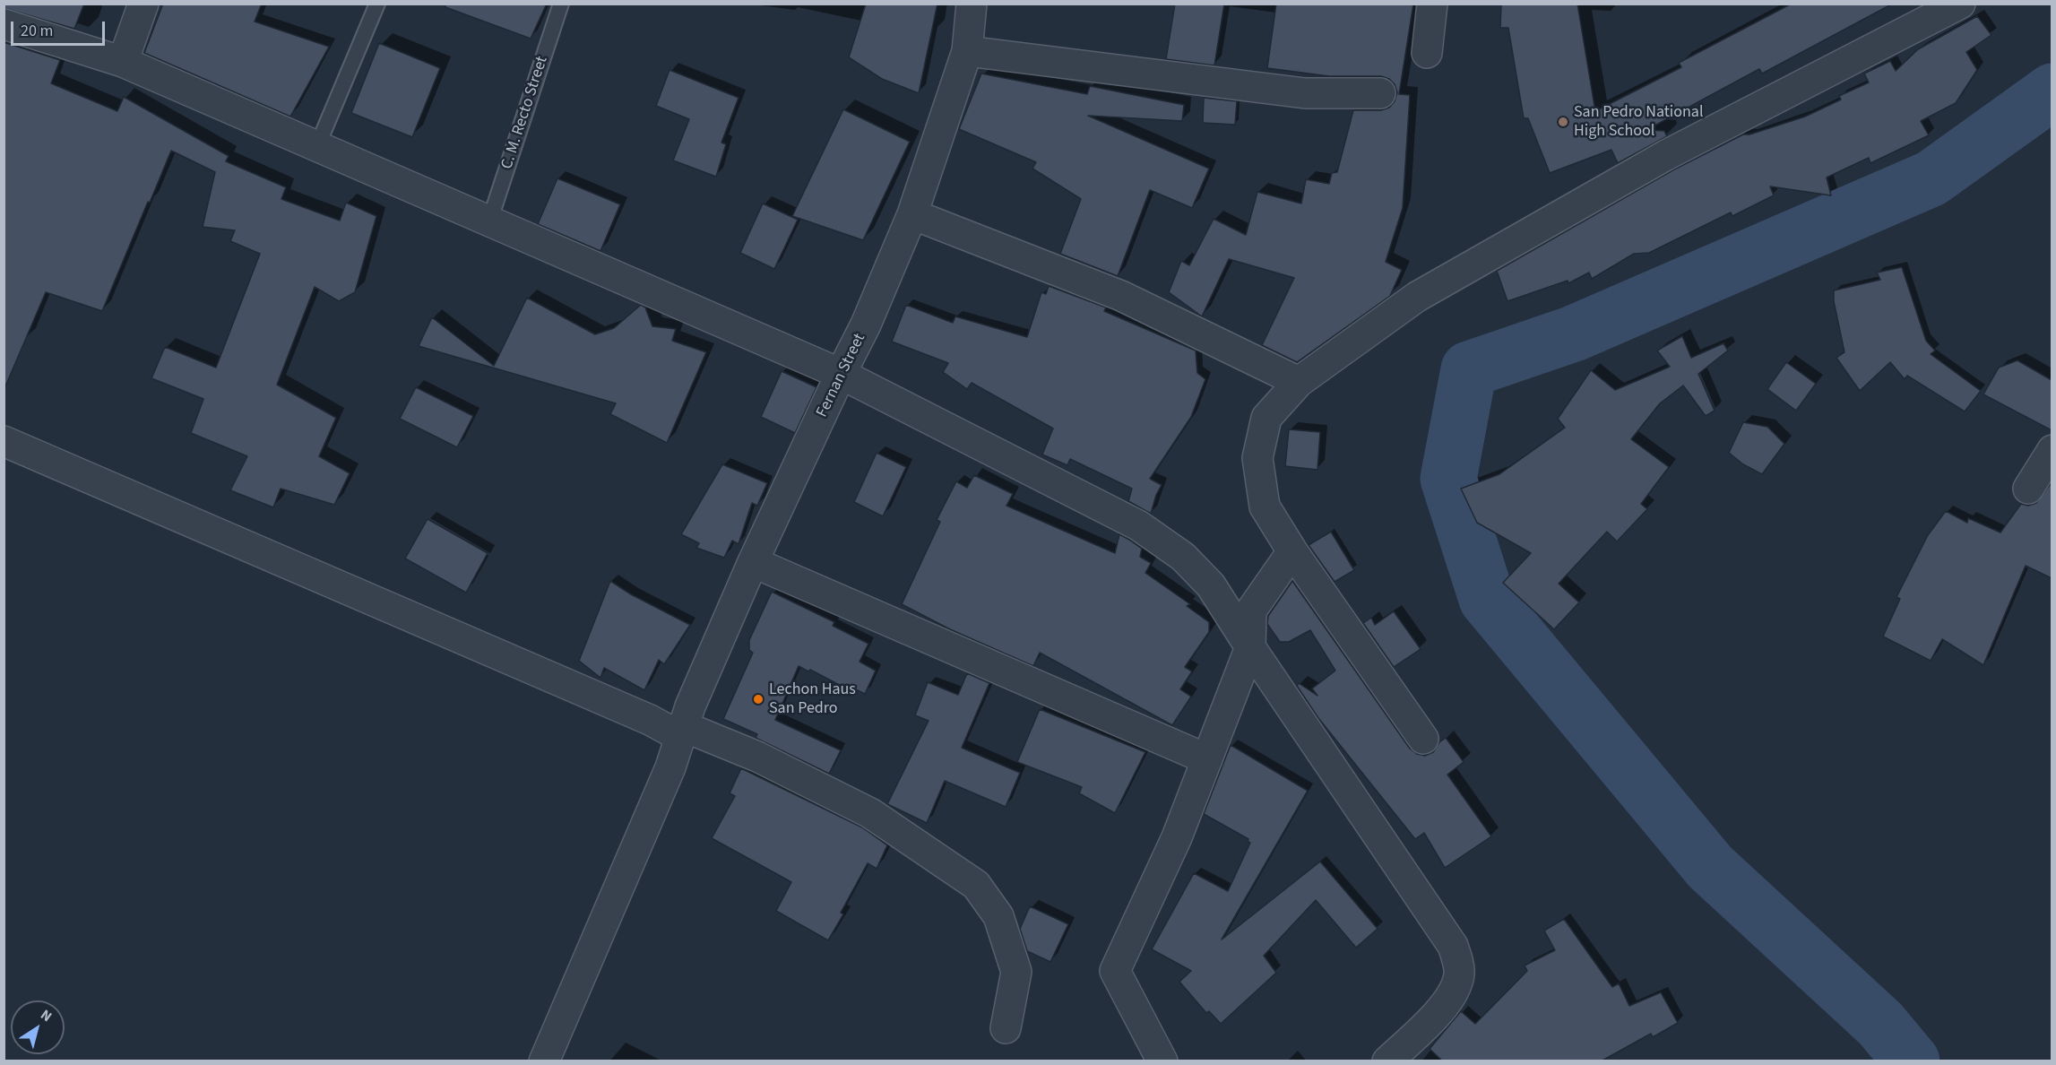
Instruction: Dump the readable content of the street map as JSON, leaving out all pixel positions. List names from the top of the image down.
{
  "streets": {
    "street": ["Fernan Street"],
    "lane": ["C. M. Recto Street"]
  },
  "places": ["San Pedro National High School", "Lechon Haus San Pedro"],
  "scale_bar": "20 m",
  "north": "top right"
}
